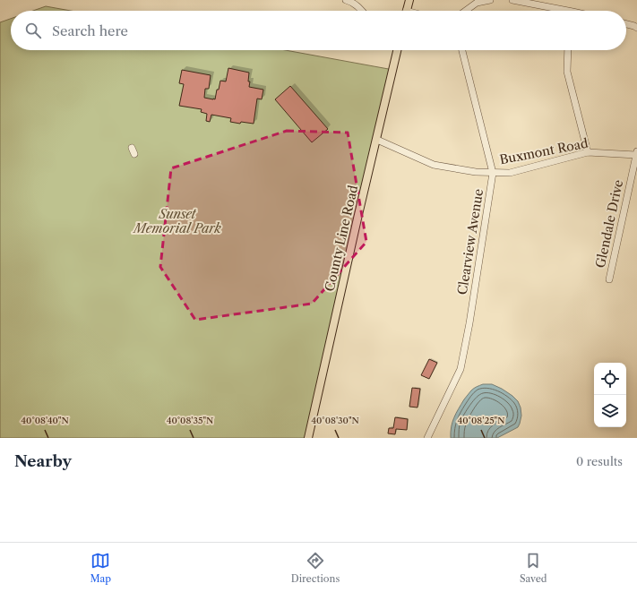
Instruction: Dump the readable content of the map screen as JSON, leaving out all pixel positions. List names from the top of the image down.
{
  "streets": {
    "main road": ["County Line Road"],
    "street": ["Buxmont Road", "Glendale Drive", "Clearview Avenue"]
  },
  "crossings": [
    ["Buxmont Road", "Glendale Drive"],
    ["Buxmont Road", "County Line Road"],
    ["Buxmont Road", "Clearview Avenue"]
  ],
  "parks": ["Sunset Memorial Park"],
  "page": {
    "search": "Search here",
    "heading": ["Nearby", "0 results"],
    "nav": ["Map", "Directions", "Saved"]
  },
  "coordinates": [
    "40°08'40\"N",
    "40°08'35\"N",
    "40°08'30\"N",
    "40°08'25\"N"
  ]
}
